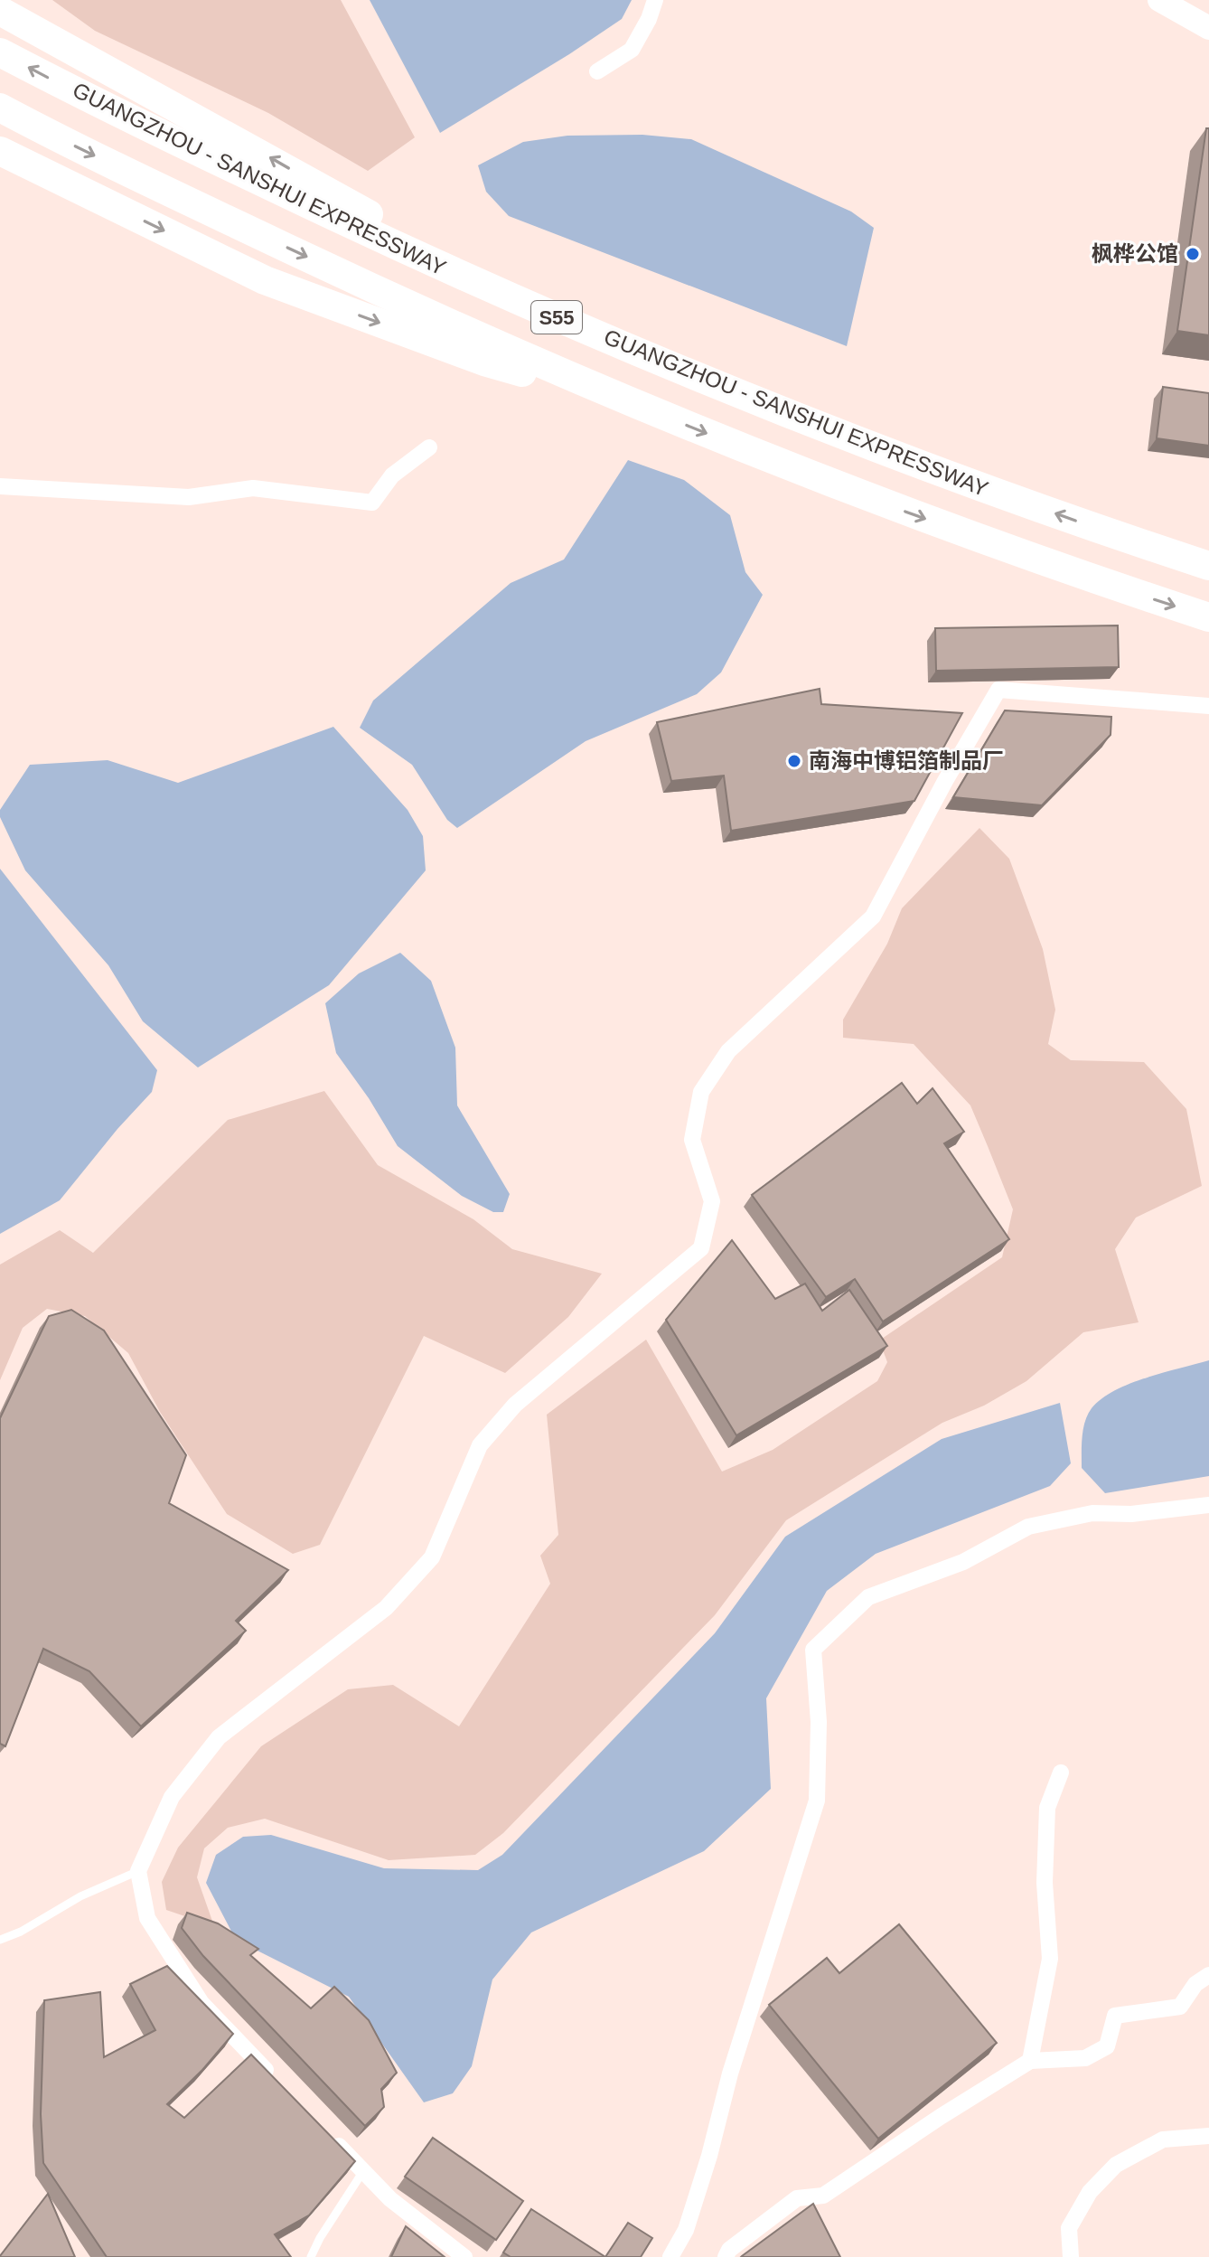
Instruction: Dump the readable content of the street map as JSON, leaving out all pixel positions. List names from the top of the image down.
{
  "streets": {
    "highway": ["GUANGZHOU - SANSHUI EXPRESSWAY", "S55"]
  },
  "places": ["枫桦公馆", "南海中博铝箔制品厂"]
}
